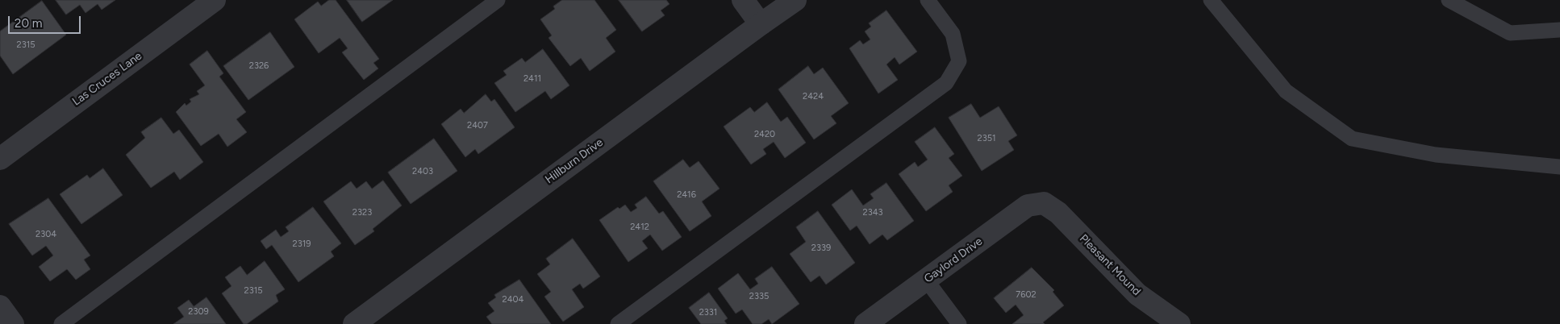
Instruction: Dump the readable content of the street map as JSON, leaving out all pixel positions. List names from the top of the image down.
{
  "streets": {
    "street": [
      "Las Cruces Lane",
      "Hillburn Drive",
      "Gaylord Drive",
      "Pleasant Mound"
    ]
  },
  "crossings": [
    ["Gaylord Drive", "Pleasant Mound"]
  ],
  "house_numbers": [
    "2315",
    "2326",
    "2411",
    "2424",
    "2407",
    "2420",
    "2351",
    "2403",
    "2416",
    "2323",
    "2343",
    "2412",
    "2304",
    "2319",
    "2339",
    "2315",
    "7602",
    "2335",
    "2404",
    "2309",
    "2331"
  ],
  "scale_bar": "20 m"
}
